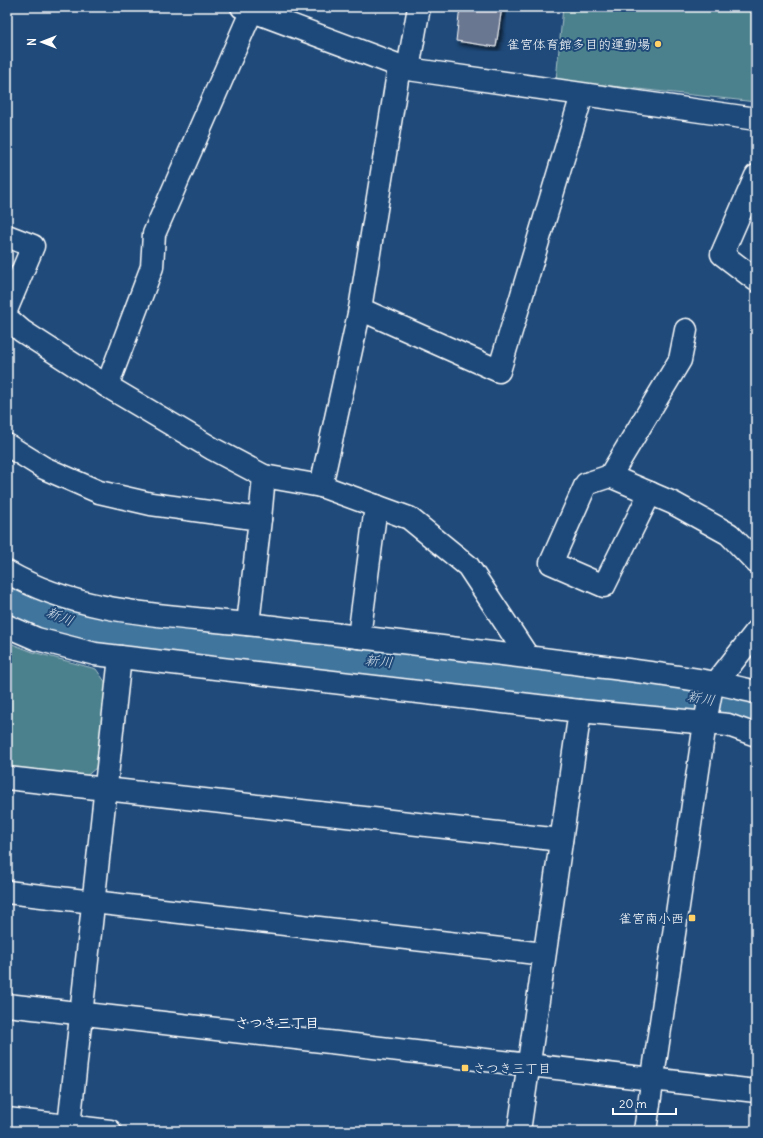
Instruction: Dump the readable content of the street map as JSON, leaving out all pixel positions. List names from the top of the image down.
{
  "districts": ["さつき三丁目"],
  "water": ["新川"],
  "places": {
    "other": ["雀宮体育館多目的運動場"],
    "transit": ["雀宮南小西", "さつき三丁目"]
  },
  "scale_bar": "20 m",
  "north": "left"
}
